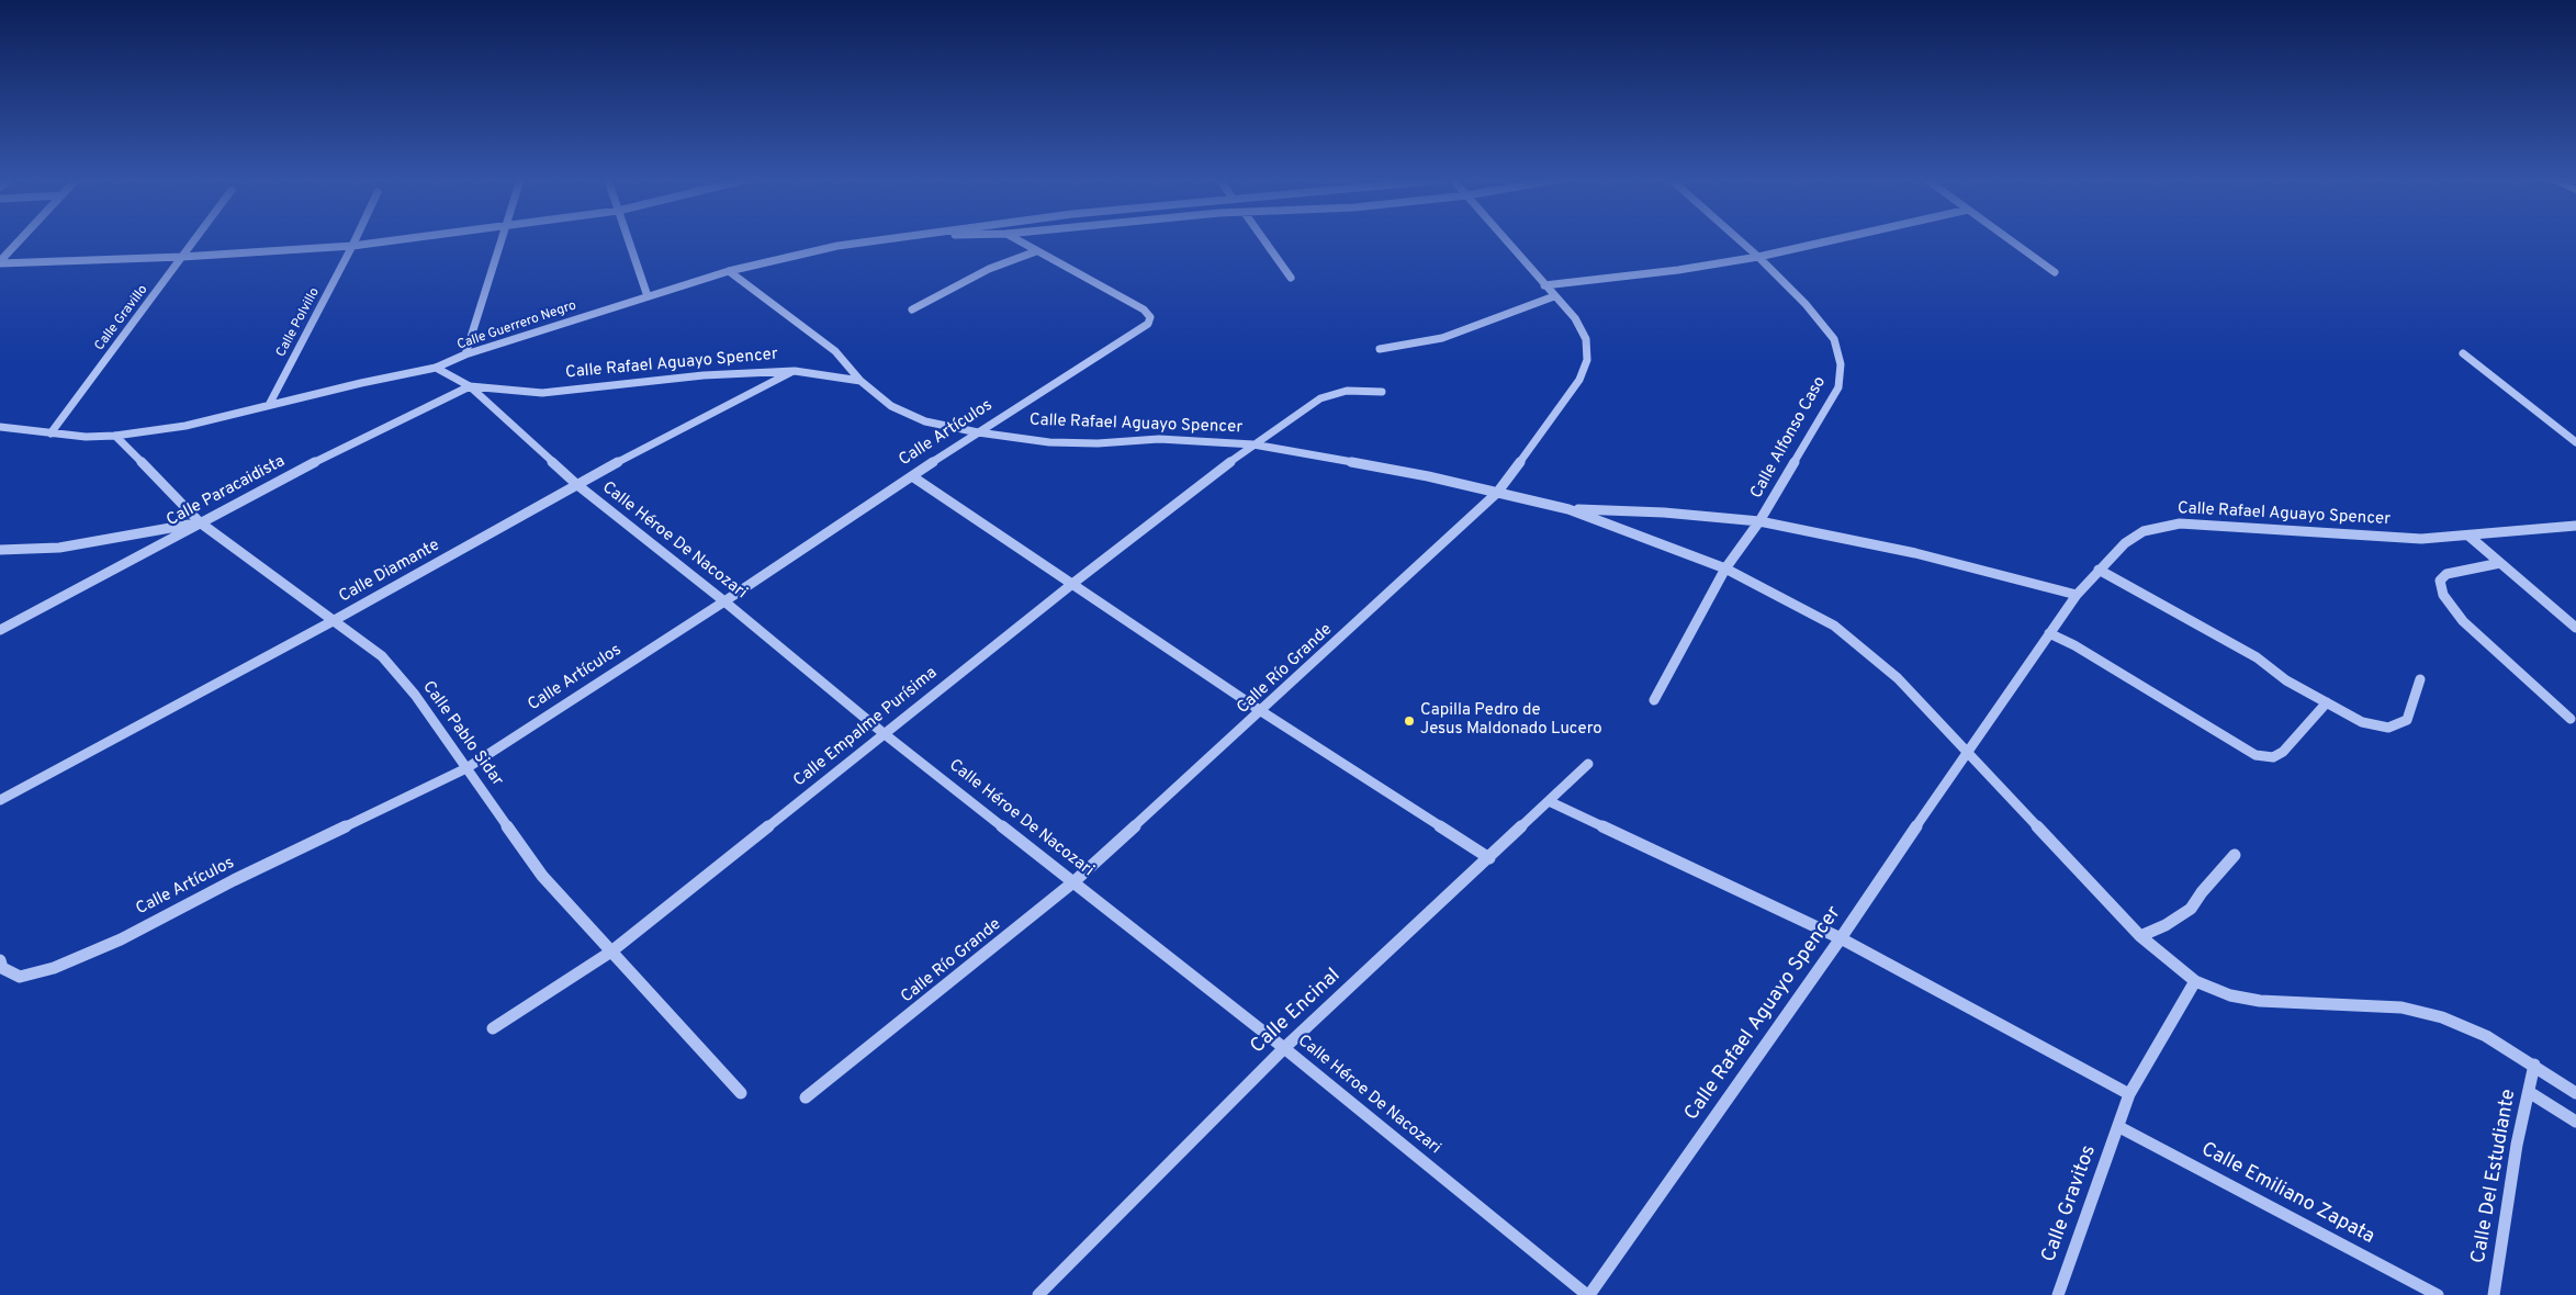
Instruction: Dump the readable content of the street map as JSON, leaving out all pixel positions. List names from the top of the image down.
{
  "streets": {
    "street": [
      "Calle Gravillo",
      "Calle Polvillo",
      "Calle Guerrero Negro",
      "Calle Rafael Aguayo Spencer",
      "Calle Artículos",
      "Calle Alfonso Caso",
      "Calle Paracaidista",
      "Calle Héroe De Nacozari",
      "Calle Diamante",
      "Calle Río Grande",
      "Calle Empalme Purísima",
      "Calle Pablo Sidar",
      "Calle Encinal",
      "Calle Del Estudiante",
      "Calle Emiliano Zapata",
      "Calle Gravitos"
    ]
  },
  "crossings": [
    ["Calle Polvillo", "Calle Guerrero Negro"],
    ["Calle Guerrero Negro", "Calle Héroe De Nacozari"],
    ["Calle Guerrero Negro", "Calle Pablo Sidar"],
    ["Calle Rafael Aguayo Spencer", "Calle Artículos"],
    ["Calle Rafael Aguayo Spencer", "Calle Alfonso Caso"],
    ["Calle Rafael Aguayo Spencer", "Calle Paracaidista"],
    ["Calle Rafael Aguayo Spencer", "Calle Héroe De Nacozari"],
    ["Calle Rafael Aguayo Spencer", "Calle Diamante"],
    ["Calle Rafael Aguayo Spencer", "Calle Río Grande"],
    ["Calle Rafael Aguayo Spencer", "Calle Empalme Purísima"],
    ["Calle Rafael Aguayo Spencer", "Calle Del Estudiante"],
    ["Calle Rafael Aguayo Spencer", "Calle Gravitos"],
    ["Calle Artículos", "Calle Héroe De Nacozari"],
    ["Calle Artículos", "Calle Pablo Sidar"],
    ["Calle Paracaidista", "Calle Héroe De Nacozari"],
    ["Calle Paracaidista", "Calle Pablo Sidar"],
    ["Calle Héroe De Nacozari", "Calle Diamante"],
    ["Calle Héroe De Nacozari", "Calle Río Grande"],
    ["Calle Héroe De Nacozari", "Calle Empalme Purísima"],
    ["Calle Héroe De Nacozari", "Calle Encinal"],
    ["Calle Diamante", "Calle Pablo Sidar"],
    ["Calle Empalme Purísima", "Calle Pablo Sidar"],
    ["Calle Emiliano Zapata", "Calle Gravitos"]
  ],
  "places": ["Capilla Pedro de Jesus Maldonado Lucero"]
}
